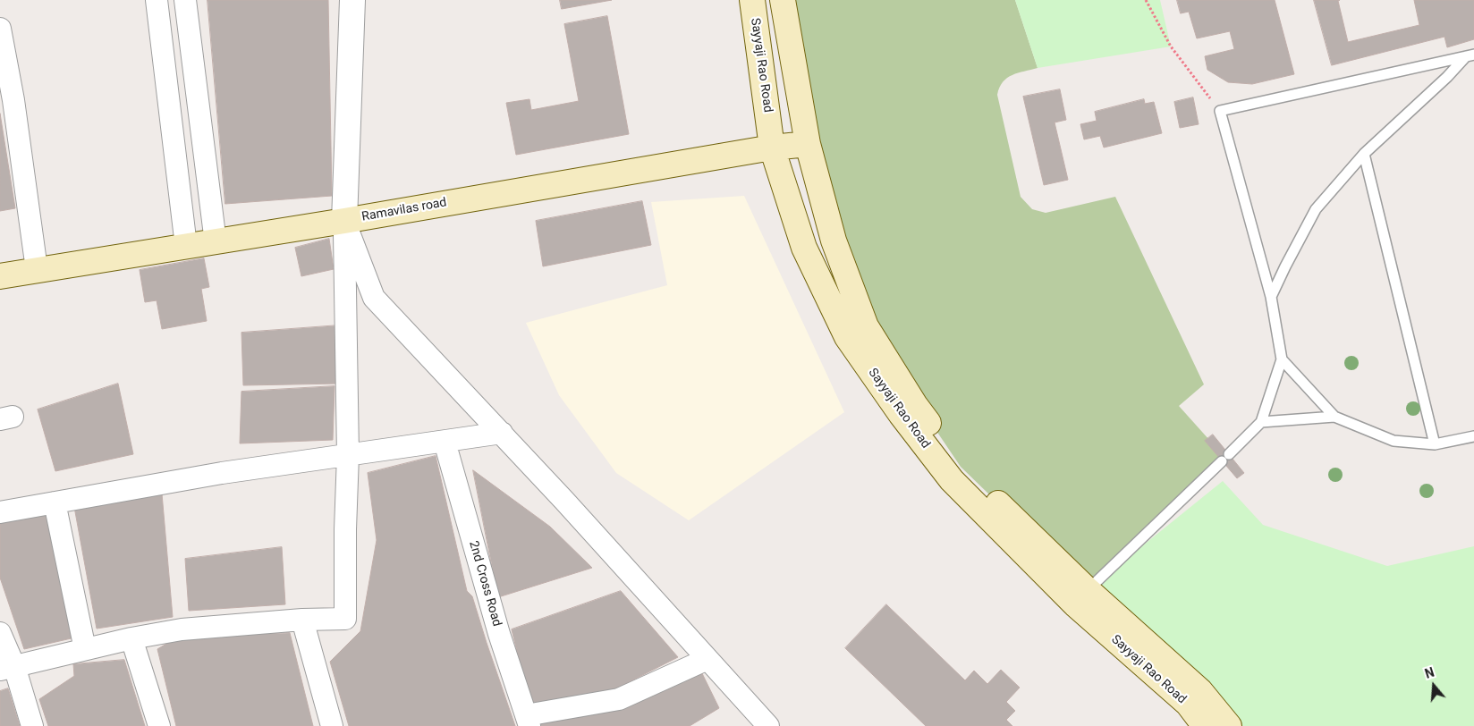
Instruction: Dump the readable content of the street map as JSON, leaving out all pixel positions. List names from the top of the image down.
{
  "streets": {
    "main road": ["Sayyaji Rao Road", "Ramavilas road"],
    "street": ["2nd Cross Road"]
  },
  "crossings": [
    ["Sayyaji Rao Road", "Ramavilas road"]
  ],
  "north": "top"
}
